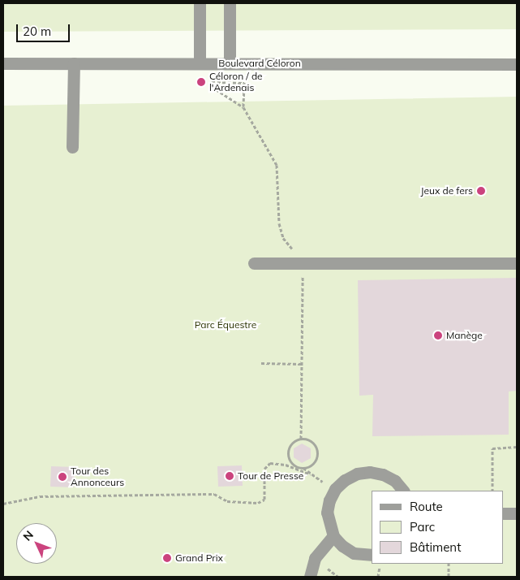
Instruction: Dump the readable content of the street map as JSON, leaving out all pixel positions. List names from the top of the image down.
{
  "streets": {
    "street": ["Boulevard Céloron"]
  },
  "parks": ["Parc Équestre"],
  "places": [
    "Céloron / de l'Ardenais",
    "Jeux de fers",
    "Manège",
    "Tour de Presse",
    "Tour des Annonceurs",
    "Grand Prix"
  ],
  "legend": ["Route", "Parc", "Bâtiment"],
  "scale_bar": "20 m",
  "north": "top left"
}
